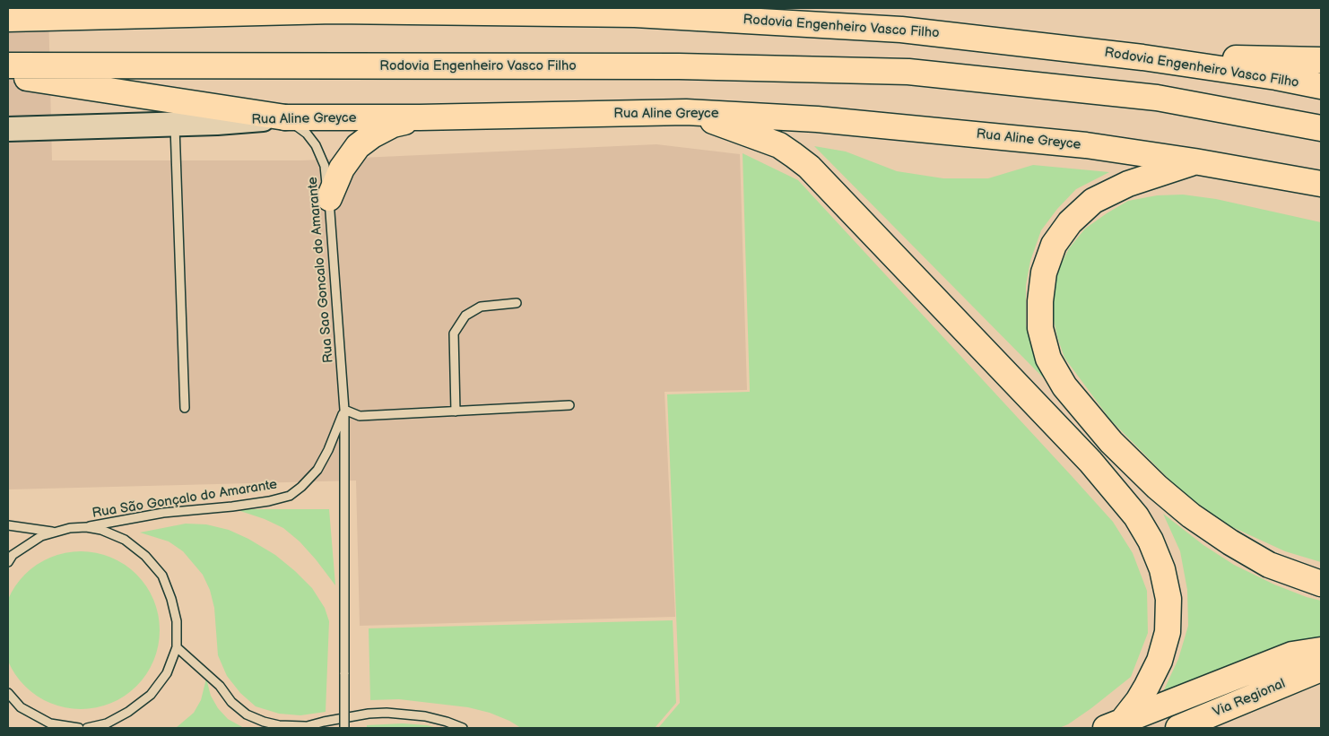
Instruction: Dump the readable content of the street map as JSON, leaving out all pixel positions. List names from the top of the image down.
{
  "streets": {
    "main road": ["Rodovia Engenheiro Vasco Filho", "Rua Aline Greyce", "Via Regional"],
    "lane": ["Rua Sao Goncalo do Amarante", "Rua São Gonçalo do Amarante"]
  },
  "crossings": [
    ["Rua Aline Greyce", "Rua Sao Goncalo do Amarante"],
    ["Rua Sao Goncalo do Amarante", "Rua São Gonçalo do Amarante"]
  ]
}
